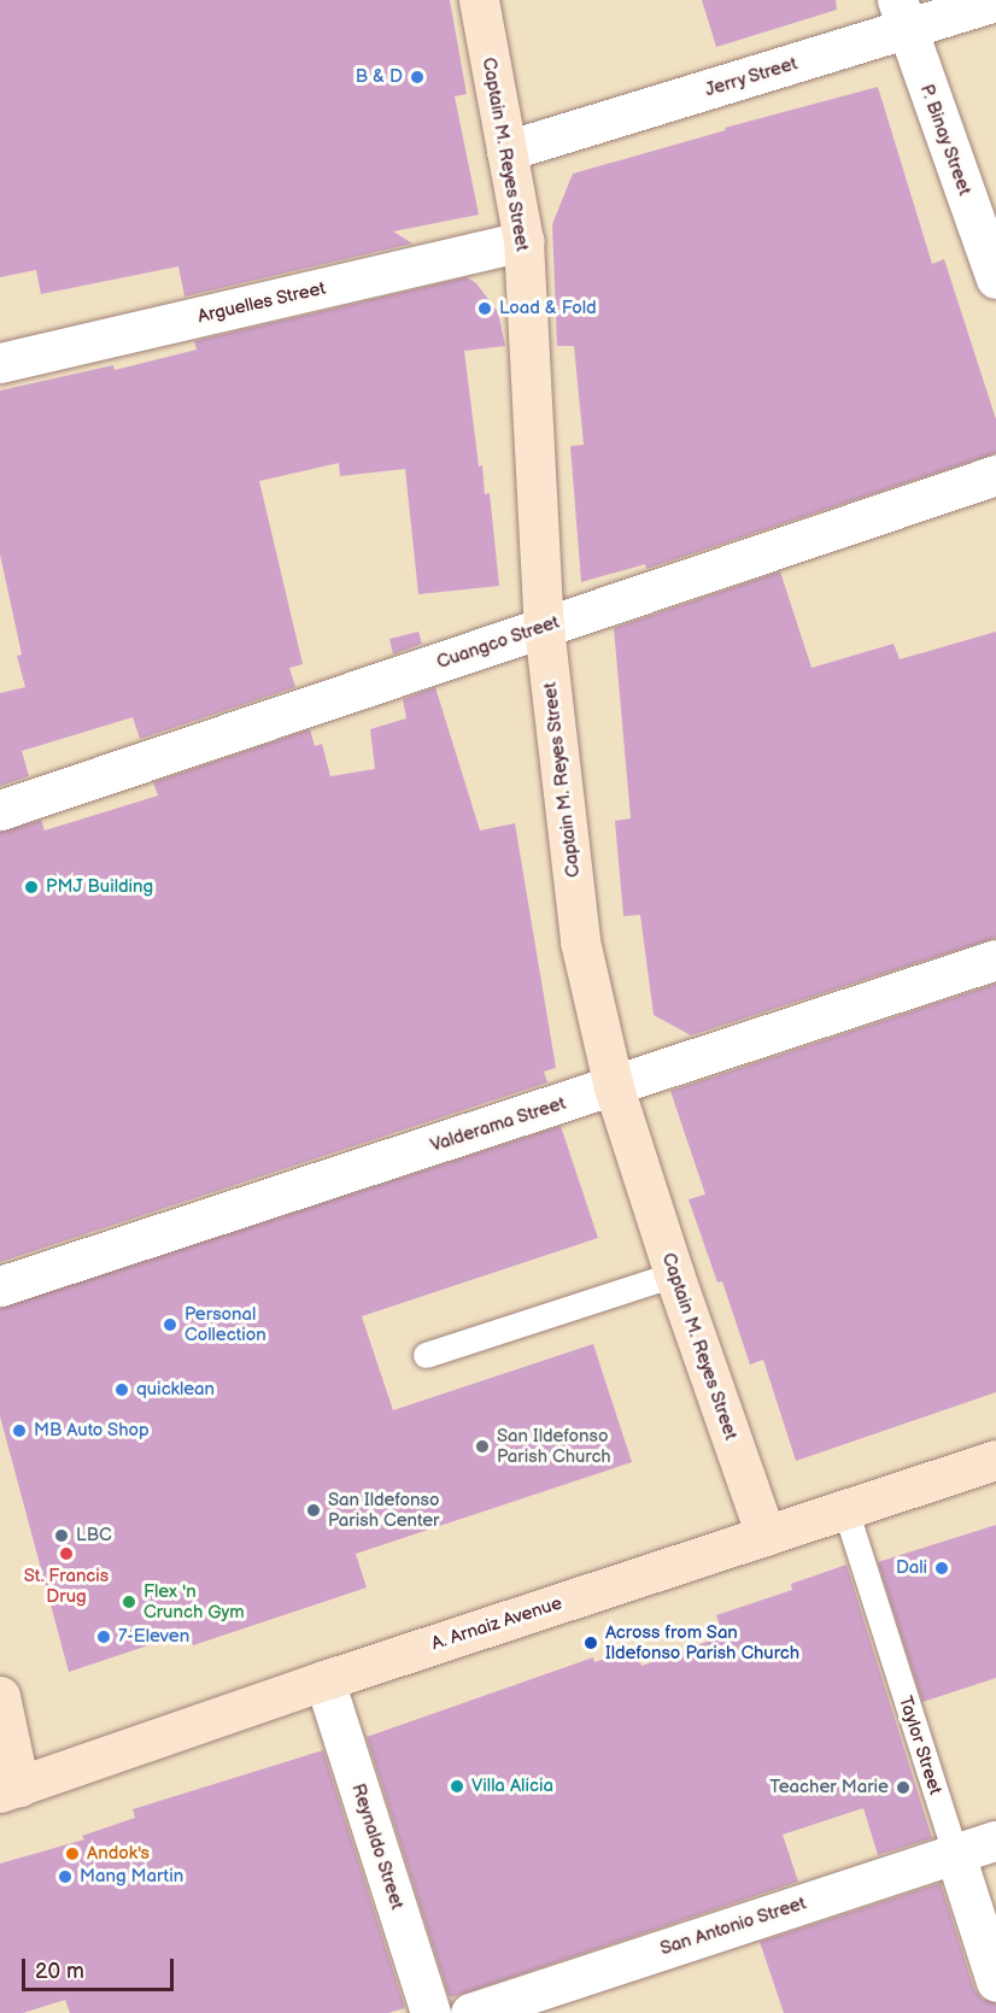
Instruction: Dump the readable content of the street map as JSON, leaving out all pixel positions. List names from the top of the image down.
{
  "streets": {
    "street": [
      "Jerry Street",
      "P. Binay Street",
      "Captain M. Reyes Street",
      "Arguelles Street",
      "Cuangco Street",
      "Valderama Street",
      "A. Arnaiz Avenue",
      "Taylor Street",
      "Reynaldo Street",
      "San Antonio Street"
    ]
  },
  "crossings": [
    ["Jerry Street", "P. Binay Street"],
    ["Jerry Street", "Captain M. Reyes Street"],
    ["Captain M. Reyes Street", "Arguelles Street"],
    ["Captain M. Reyes Street", "Cuangco Street"],
    ["Captain M. Reyes Street", "Valderama Street"],
    ["Captain M. Reyes Street", "A. Arnaiz Avenue"],
    ["A. Arnaiz Avenue", "Taylor Street"],
    ["A. Arnaiz Avenue", "Reynaldo Street"],
    ["Taylor Street", "San Antonio Street"]
  ],
  "places": [
    "B & D",
    "Load & Fold",
    "PMJ Building",
    "Personal Collection",
    "quicklean",
    "MB Auto Shop",
    "San Ildefonso Parish Church",
    "San Ildefonso Parish Center",
    "LBC",
    "St. Francis Drug",
    "Dali",
    "Flex 'n Crunch Gym",
    "7-Eleven",
    "Across from San Ildefonso Parish Church",
    "Villa Alicia",
    "Teacher Marie",
    "Andok's",
    "Mang Martin"
  ],
  "scale_bar": "20 m"
}
